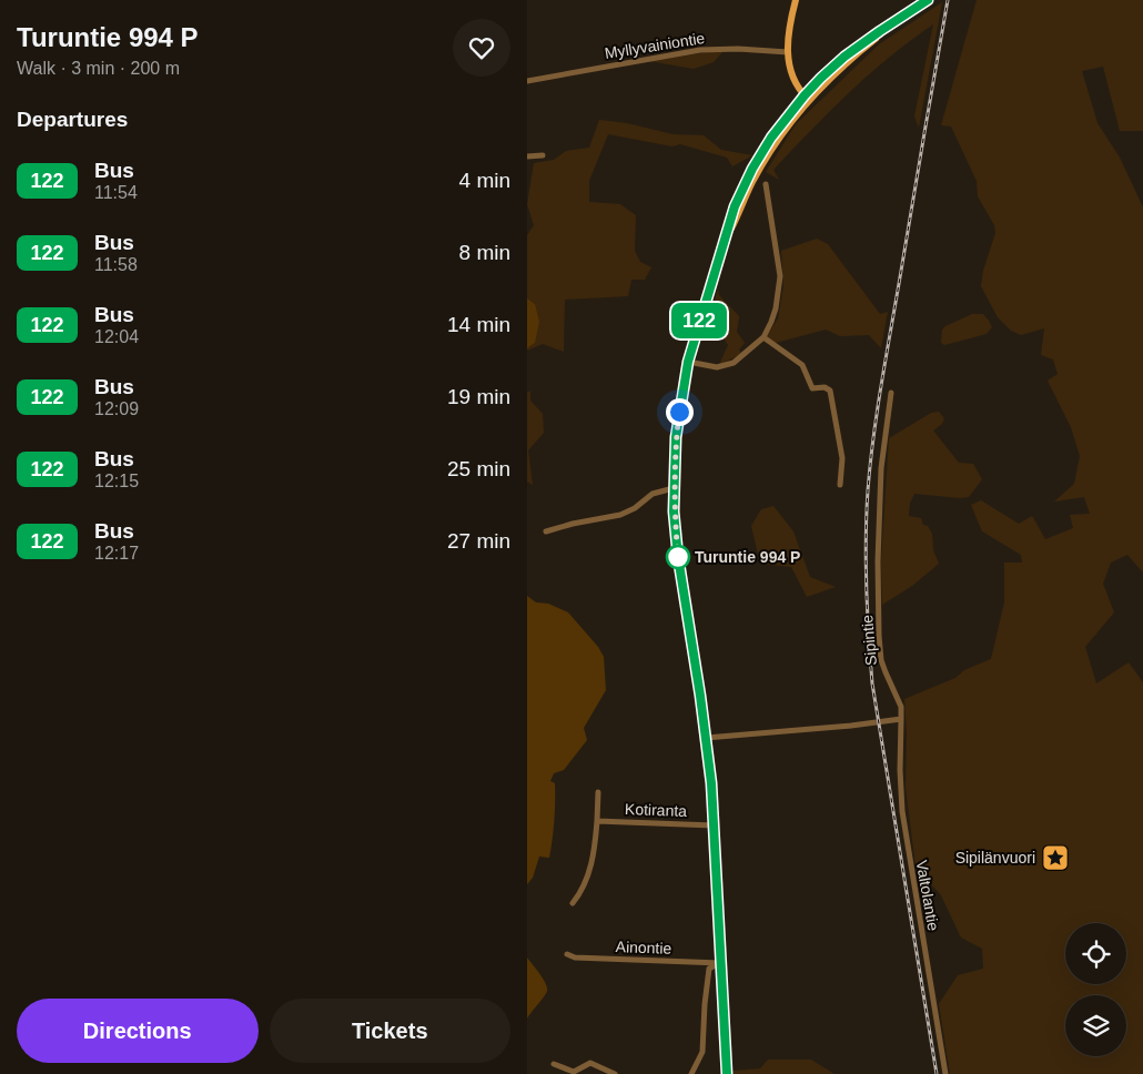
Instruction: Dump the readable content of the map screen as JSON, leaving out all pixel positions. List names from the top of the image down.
{
  "streets": {
    "street": [
      "Myllyvainiontie",
      "Sipintie",
      "Kotiranta",
      "Valtolantie",
      "Ainontie"
    ]
  },
  "crossings": [
    ["Sipintie", "Valtolantie"]
  ],
  "places": {
    "other": ["Turuntie 994 P"],
    "place": ["Sipilänvuori"]
  },
  "lines": ["bus line 122"],
  "page": {
    "heading": [
      ["Turuntie 994 P", "Walk · 3 min · 200 m"],
      "Departures"
    ],
    "on_map": "122",
    "list": [
      {
        "mark": "122",
        "name": "Bus",
        "note": "11:54",
        "value": "4 min"
      },
      {
        "mark": "122",
        "name": "Bus",
        "note": "11:58",
        "value": "8 min"
      },
      {
        "mark": "122",
        "name": "Bus",
        "note": "12:04",
        "value": "14 min"
      },
      {
        "mark": "122",
        "name": "Bus",
        "note": "12:09",
        "value": "19 min"
      },
      {
        "mark": "122",
        "name": "Bus",
        "note": "12:15",
        "value": "25 min"
      },
      {
        "mark": "122",
        "name": "Bus",
        "note": "12:17",
        "value": "27 min"
      }
    ],
    "buttons": ["Directions", "Tickets"]
  }
}
